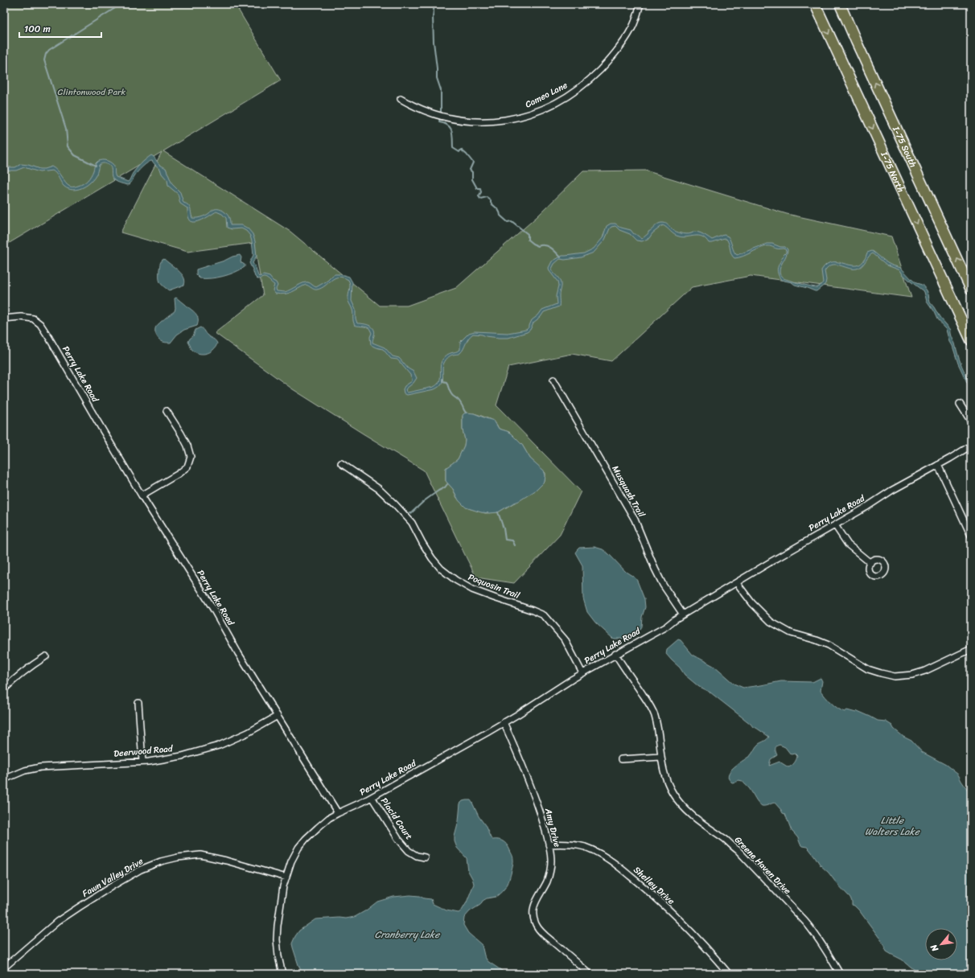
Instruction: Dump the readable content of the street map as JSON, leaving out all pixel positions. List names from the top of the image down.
{
  "streets": {
    "highway": ["I-75 South", "I-75 North"],
    "street": [
      "Cameo Lane",
      "Perry Lake Road",
      "Musquash Trail",
      "Poquosin Trail",
      "Deerwood Road",
      "Placid Court",
      "Amy Drive",
      "Greene Haven Drive",
      "Fawn Valley Drive",
      "Shelley Drive"
    ]
  },
  "crossings": [
    ["Perry Lake Road", "Musquash Trail"],
    ["Perry Lake Road", "Poquosin Trail"],
    ["Perry Lake Road", "Deerwood Road"],
    ["Perry Lake Road", "Placid Court"],
    ["Perry Lake Road", "Amy Drive"],
    ["Perry Lake Road", "Greene Haven Drive"],
    ["Amy Drive", "Shelley Drive"]
  ],
  "one_way": ["I-75 South", "I-75 North"],
  "water": ["Little Walters Lake", "Cranberry Lake"],
  "parks": ["Clintonwood Park"],
  "scale_bar": "100 m",
  "north": "bottom left"
}
